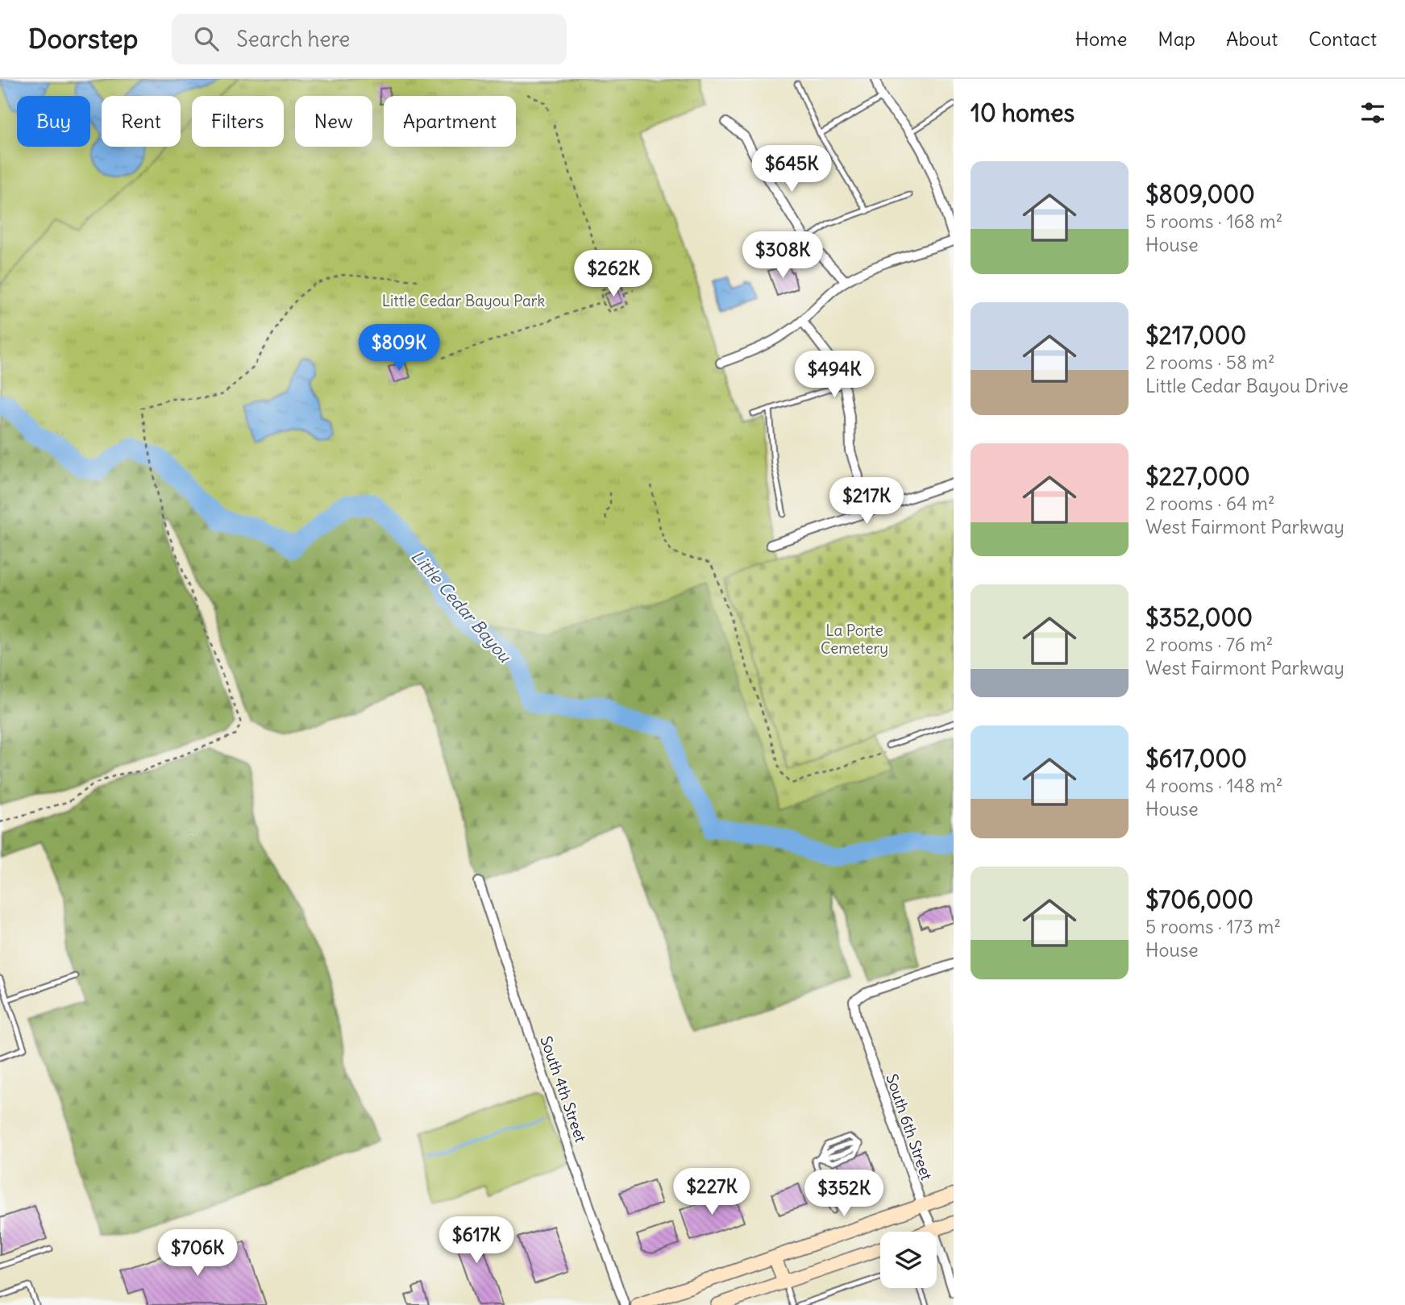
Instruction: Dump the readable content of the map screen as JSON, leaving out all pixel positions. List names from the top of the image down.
{
  "streets": {
    "street": ["South 4th Street", "South 6th Street"]
  },
  "water": ["Little Cedar Bayou"],
  "parks": ["Little Cedar Bayou Park", "La Porte Cemetery"],
  "page": {
    "header": "Doorstep",
    "search": "Search here",
    "nav": [
      "Home",
      "Map",
      "About",
      "Contact"
    ],
    "heading": "10 homes",
    "chip": [
      "Buy",
      "Rent",
      "Filters",
      "New",
      "Apartment"
    ],
    "price": [
      "$645K",
      "$308K",
      "$262K",
      "$809K",
      "$494K",
      "$217K",
      "$227K",
      "$352K",
      "$617K",
      "$706K"
    ],
    "list": [
      {
        "name": "$809,000",
        "note": "5 rooms · 168 m² · House"
      },
      {
        "name": "$217,000",
        "note": "2 rooms · 58 m² · Little Cedar Bayou Drive"
      },
      {
        "name": "$227,000",
        "note": "2 rooms · 64 m² · West Fairmont Parkway"
      },
      {
        "name": "$352,000",
        "note": "2 rooms · 76 m² · West Fairmont Parkway"
      },
      {
        "name": "$617,000",
        "note": "4 rooms · 148 m² · House"
      },
      {
        "name": "$706,000",
        "note": "5 rooms · 173 m² · House"
      }
    ]
  }
}
